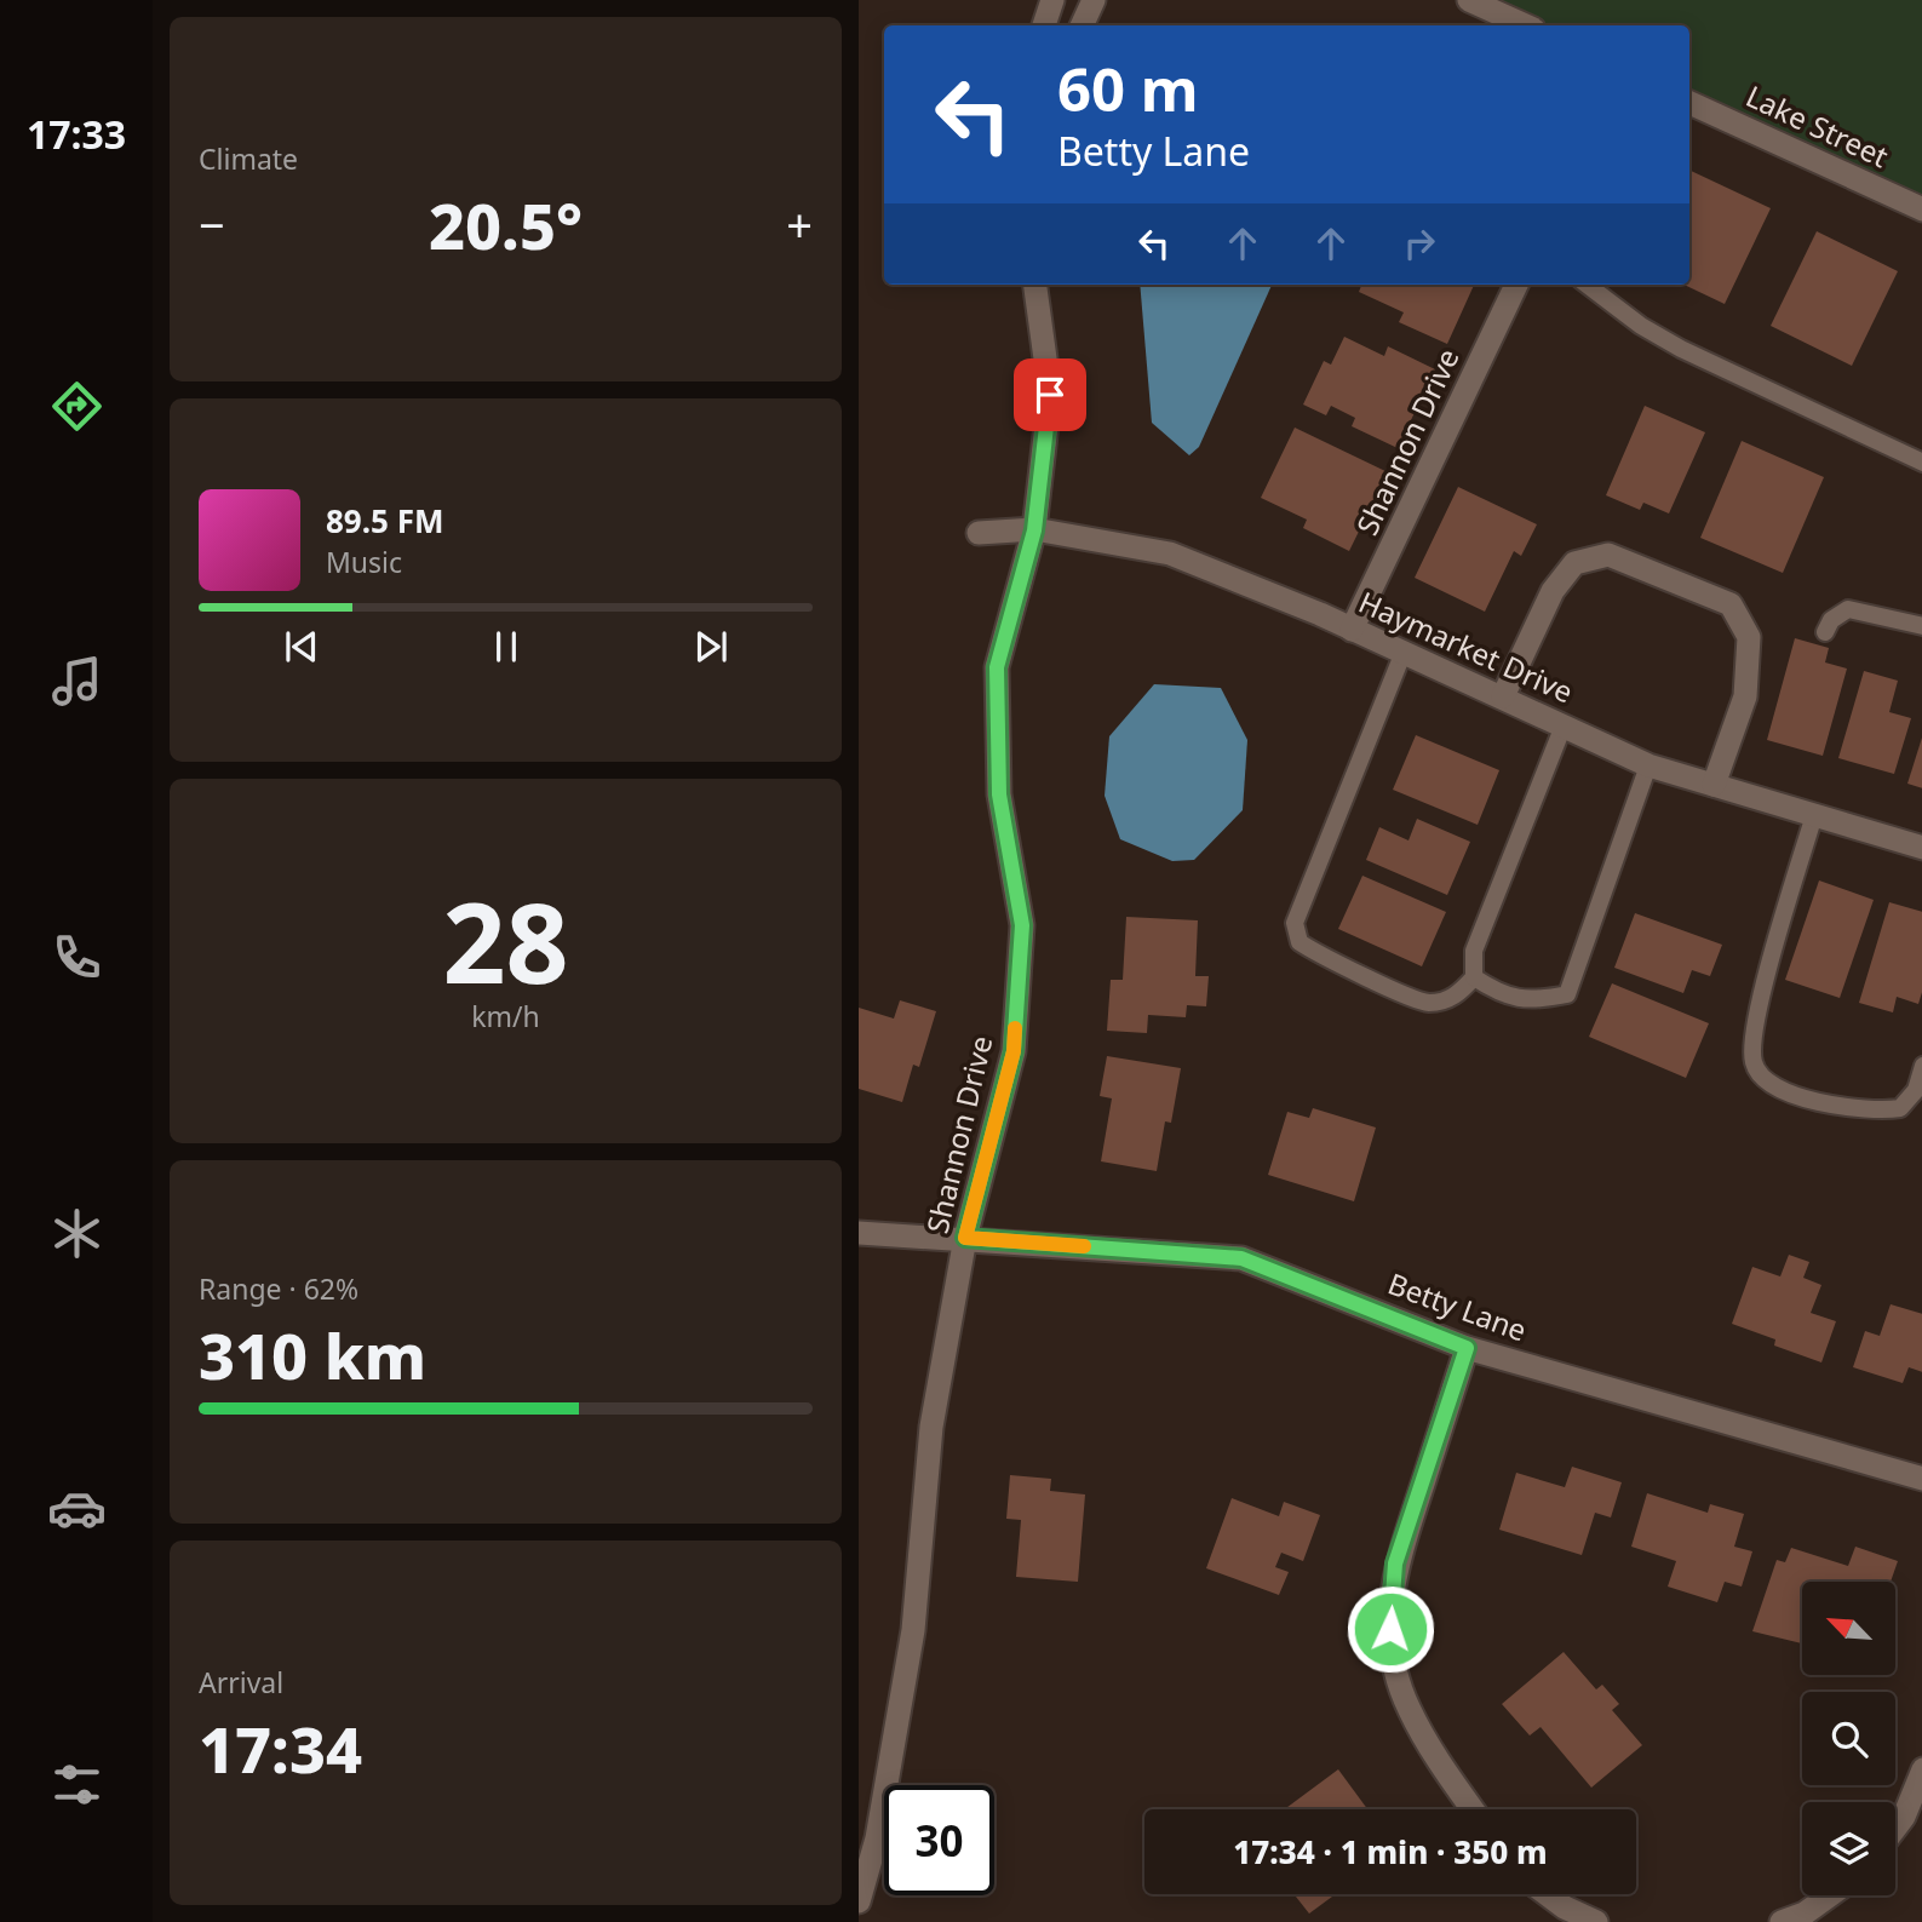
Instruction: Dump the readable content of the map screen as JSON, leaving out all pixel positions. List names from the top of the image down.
{
  "streets": {
    "street": [
      "Lake Street",
      "Shannon Drive",
      "Haymarket Drive",
      "Betty Lane"
    ]
  },
  "crossings": [
    ["Shannon Drive", "Haymarket Drive"],
    ["Shannon Drive", "Betty Lane"]
  ],
  "north": "top left",
  "page": {
    "tabs": "17:33",
    "tile": [
      "Climate",
      ["28", "km/h"],
      ["Range · 62%", "310 km"],
      ["Arrival", "17:34"]
    ],
    "turn": ["60 m", "Betty Lane"],
    "heat": ["−", "20.5°", "+"],
    "song": ["89.5 FM", "Music"],
    "limit": "30",
    "trip": "17:34 · 1 min · 350 m"
  }
}
